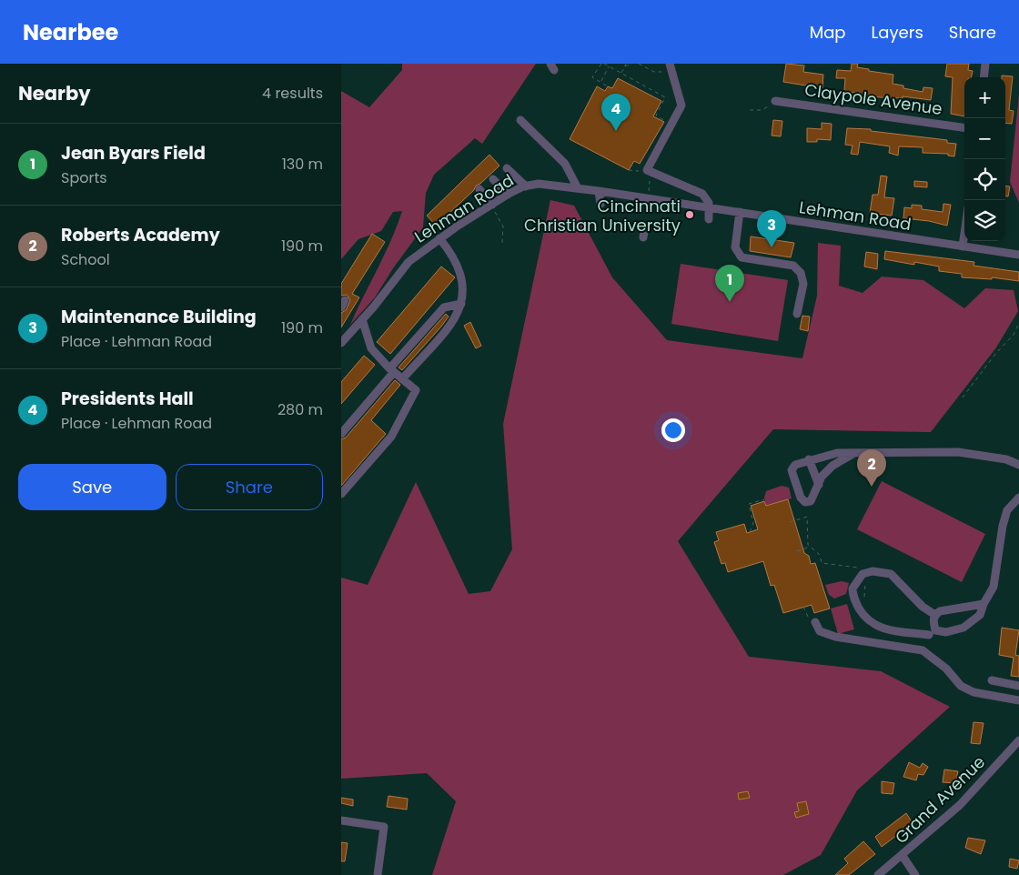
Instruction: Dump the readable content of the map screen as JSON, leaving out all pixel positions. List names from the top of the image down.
{
  "streets": {
    "street": ["Claypole Avenue", "Lehman Road", "Grand Avenue"]
  },
  "places": ["Cincinnati Christian University"],
  "page": {
    "header": "Nearbee",
    "nav": ["Map", "Layers", "Share"],
    "heading": ["Nearby", "4 results"],
    "map_buttons": ["+", "−"],
    "pins": [
      "4",
      "3",
      "1",
      "2"
    ],
    "list": [
      {
        "mark": "1",
        "name": "Jean Byars Field",
        "note": "Sports",
        "value": "130 m"
      },
      {
        "mark": "2",
        "name": "Roberts Academy",
        "note": "School",
        "value": "190 m"
      },
      {
        "mark": "3",
        "name": "Maintenance Building",
        "note": "Place · Lehman Road",
        "value": "190 m"
      },
      {
        "mark": "4",
        "name": "Presidents Hall",
        "note": "Place · Lehman Road",
        "value": "280 m"
      }
    ],
    "buttons": ["Save", "Share"]
  }
}
